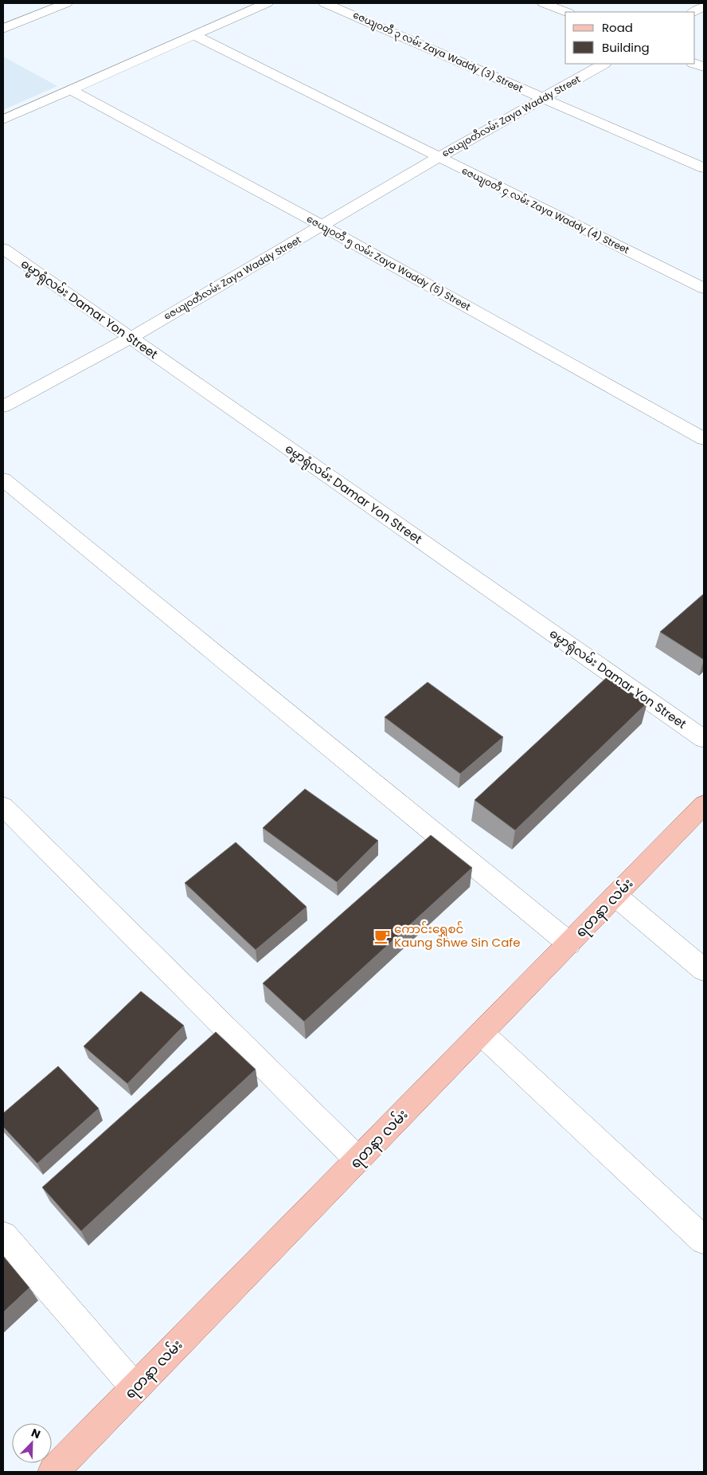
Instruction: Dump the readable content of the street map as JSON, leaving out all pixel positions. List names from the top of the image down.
{
  "streets": {
    "main road": ["ရတနာ လမ်း"],
    "street": [
      "ဇေယျဝတီ ၃ လမ်း Zaya Waddy (3) Street",
      "ဇေယျဝတီလမ်း Zaya Waddy Street",
      "ဇေယျဝတီ ၄ လမ်း Zaya Waddy (4) Street",
      "ဇေယျဝတီ ၅ လမ်း Zaya Waddy (5) Street",
      "ဓမ္မာရုံလမ်း Damar Yon Street"
    ]
  },
  "crossings": [
    ["ဇေယျဝတီ ၃ လမ်း Zaya Waddy (3) Street", "ဇေယျဝတီလမ်း Zaya Waddy Street"],
    ["ဇေယျဝတီလမ်း Zaya Waddy Street", "ဇေယျဝတီ ၄ လမ်း Zaya Waddy (4) Street"],
    ["ဇေယျဝတီလမ်း Zaya Waddy Street", "ဇေယျဝတီ ၅ လမ်း Zaya Waddy (5) Street"],
    ["ဇေယျဝတီလမ်း Zaya Waddy Street", "ဓမ္မာရုံလမ်း Damar Yon Street"]
  ],
  "places": {
    "cafe": ["ကောင်းရွှေစင် Kaung Shwe Sin Cafe"]
  },
  "legend": ["Road", "Building"],
  "north": "top right"
}
